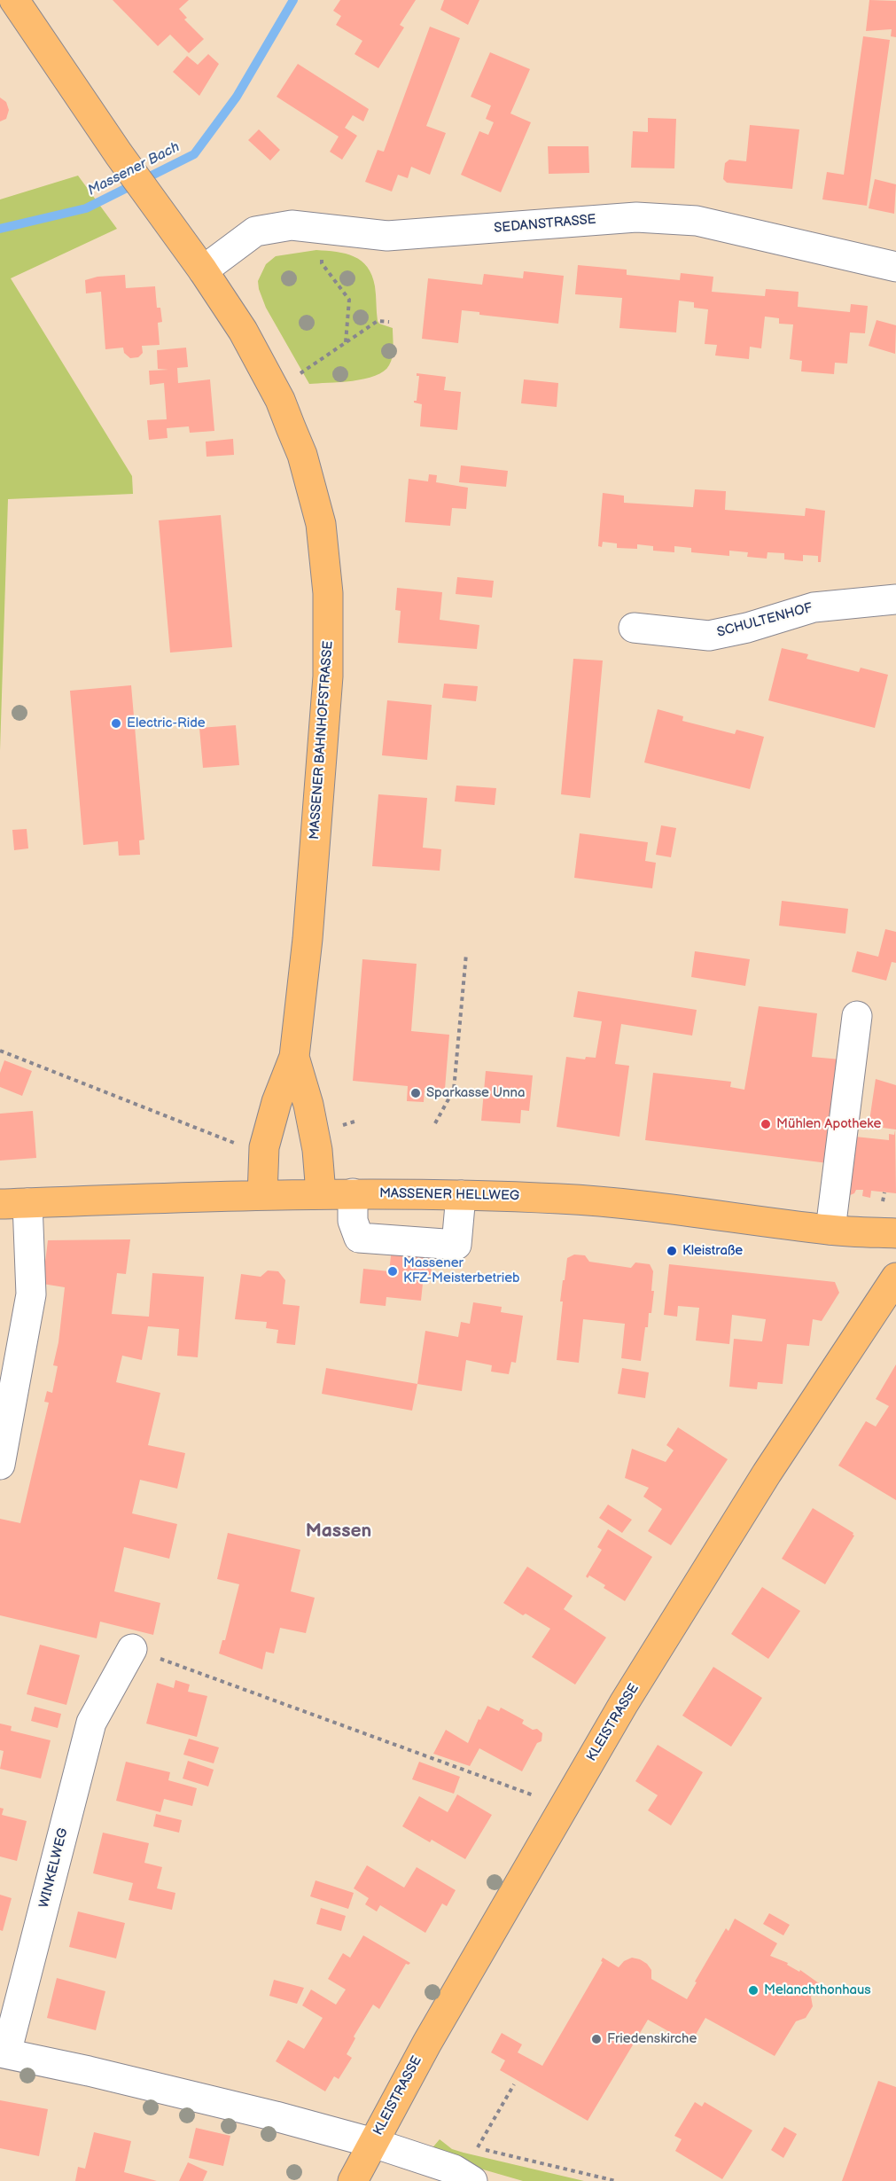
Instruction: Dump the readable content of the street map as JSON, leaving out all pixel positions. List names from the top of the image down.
{
  "streets": {
    "main road": ["MASSENER BAHNHOFSTRASSE", "MASSENER HELLWEG", "KLEISTRASSE"],
    "street": ["SEDANSTRASSE", "SCHULTENHOF", "WINKELWEG"]
  },
  "crossings": [
    ["SEDANSTRASSE", "MASSENER BAHNHOFSTRASSE"],
    ["MASSENER BAHNHOFSTRASSE", "MASSENER HELLWEG"],
    ["KLEISTRASSE", "WINKELWEG"]
  ],
  "districts": ["Massen"],
  "water": ["Massener Bach"],
  "places": [
    "Electric-Ride",
    "Sparkasse Unna",
    "Mühlen Apotheke",
    "Kleistraße",
    "Massener KFZ-Meisterbetrieb",
    "Melanchthonhaus",
    "Friedenskirche"
  ]
}
